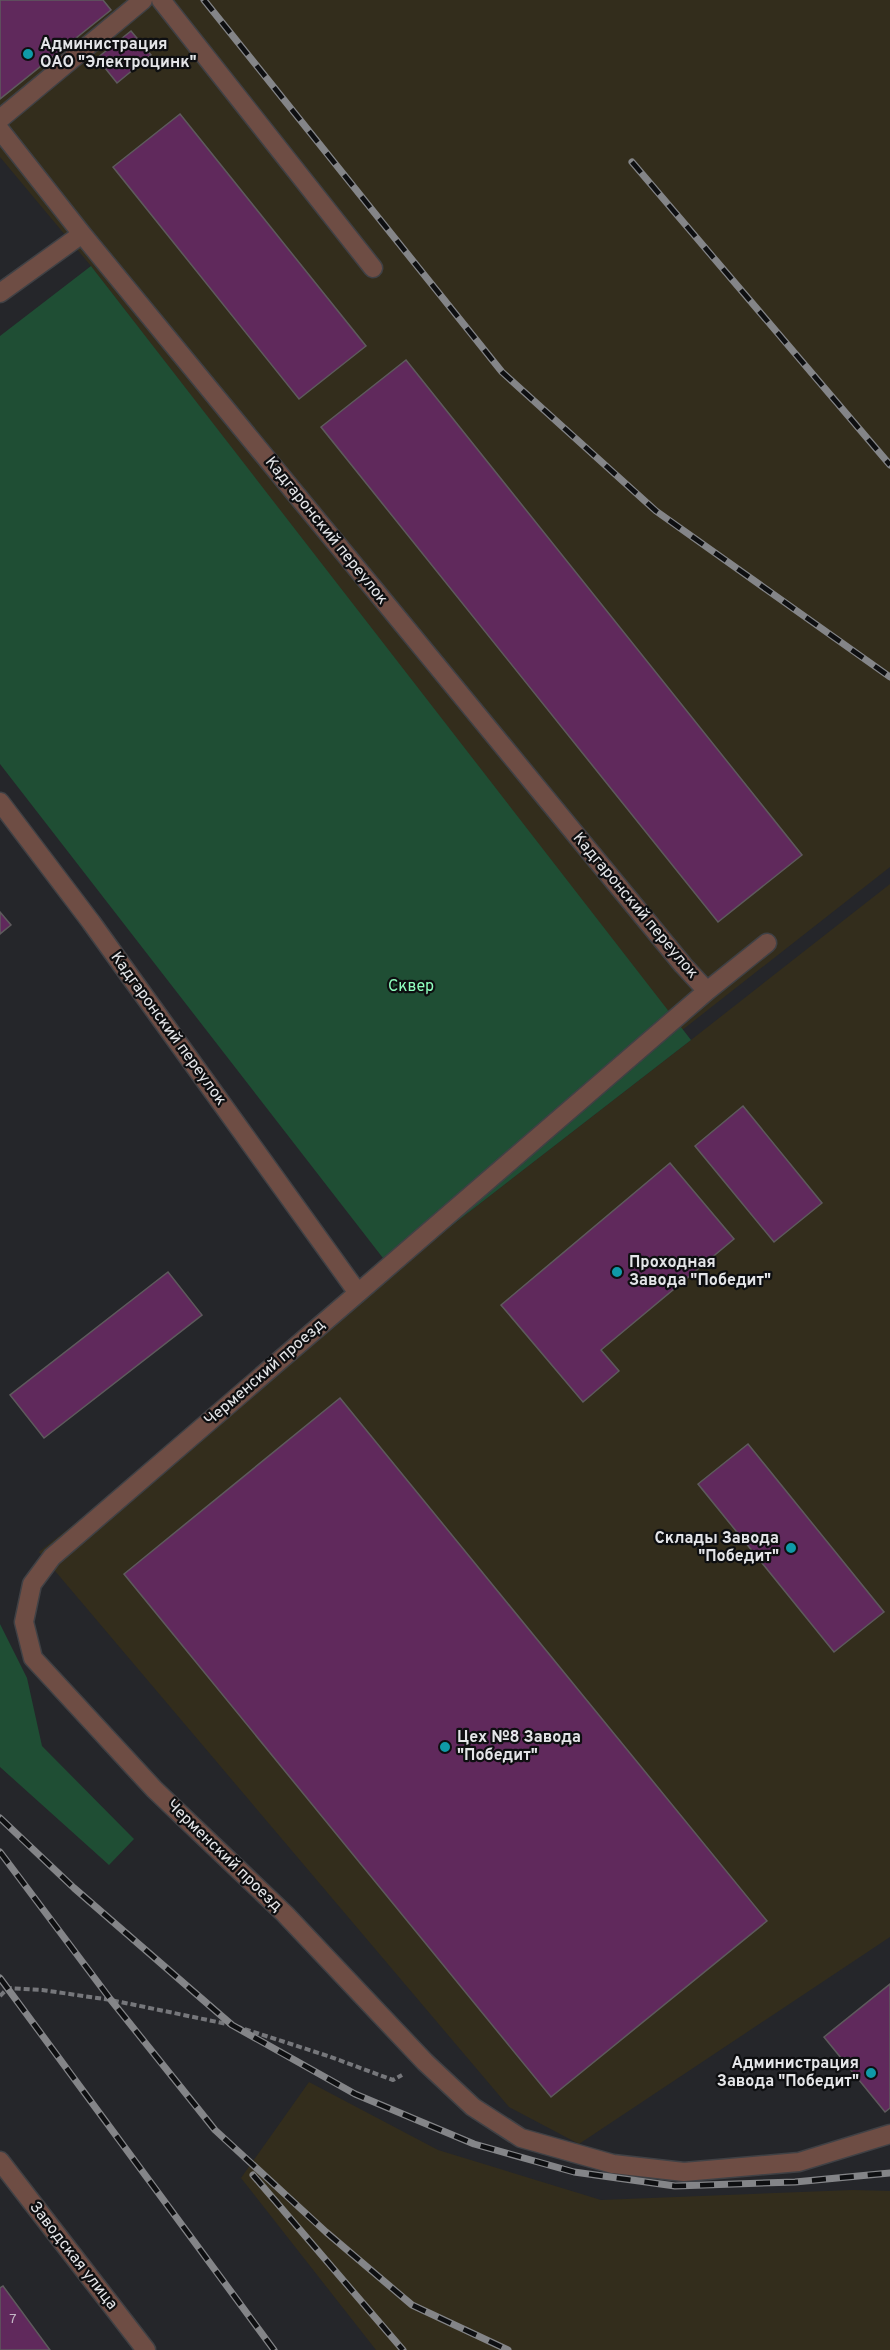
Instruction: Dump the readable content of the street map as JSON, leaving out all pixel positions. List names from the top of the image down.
{
  "streets": {
    "street": ["Кадгаронский переулок", "Черменский проезд", "Заводская улица"]
  },
  "crossings": [
    ["Кадгаронский переулок", "Черменский проезд"]
  ],
  "parks": ["Сквер"],
  "places": [
    "Администрация ОАО \"Электроцинк\"",
    "Проходная Завода \"Победит\"",
    "Склады Завода \"Победит\"",
    "Цех №8 Завода \"Победит\"",
    "Администрация Завода \"Победит\""
  ],
  "house_numbers": ["7"]
}
